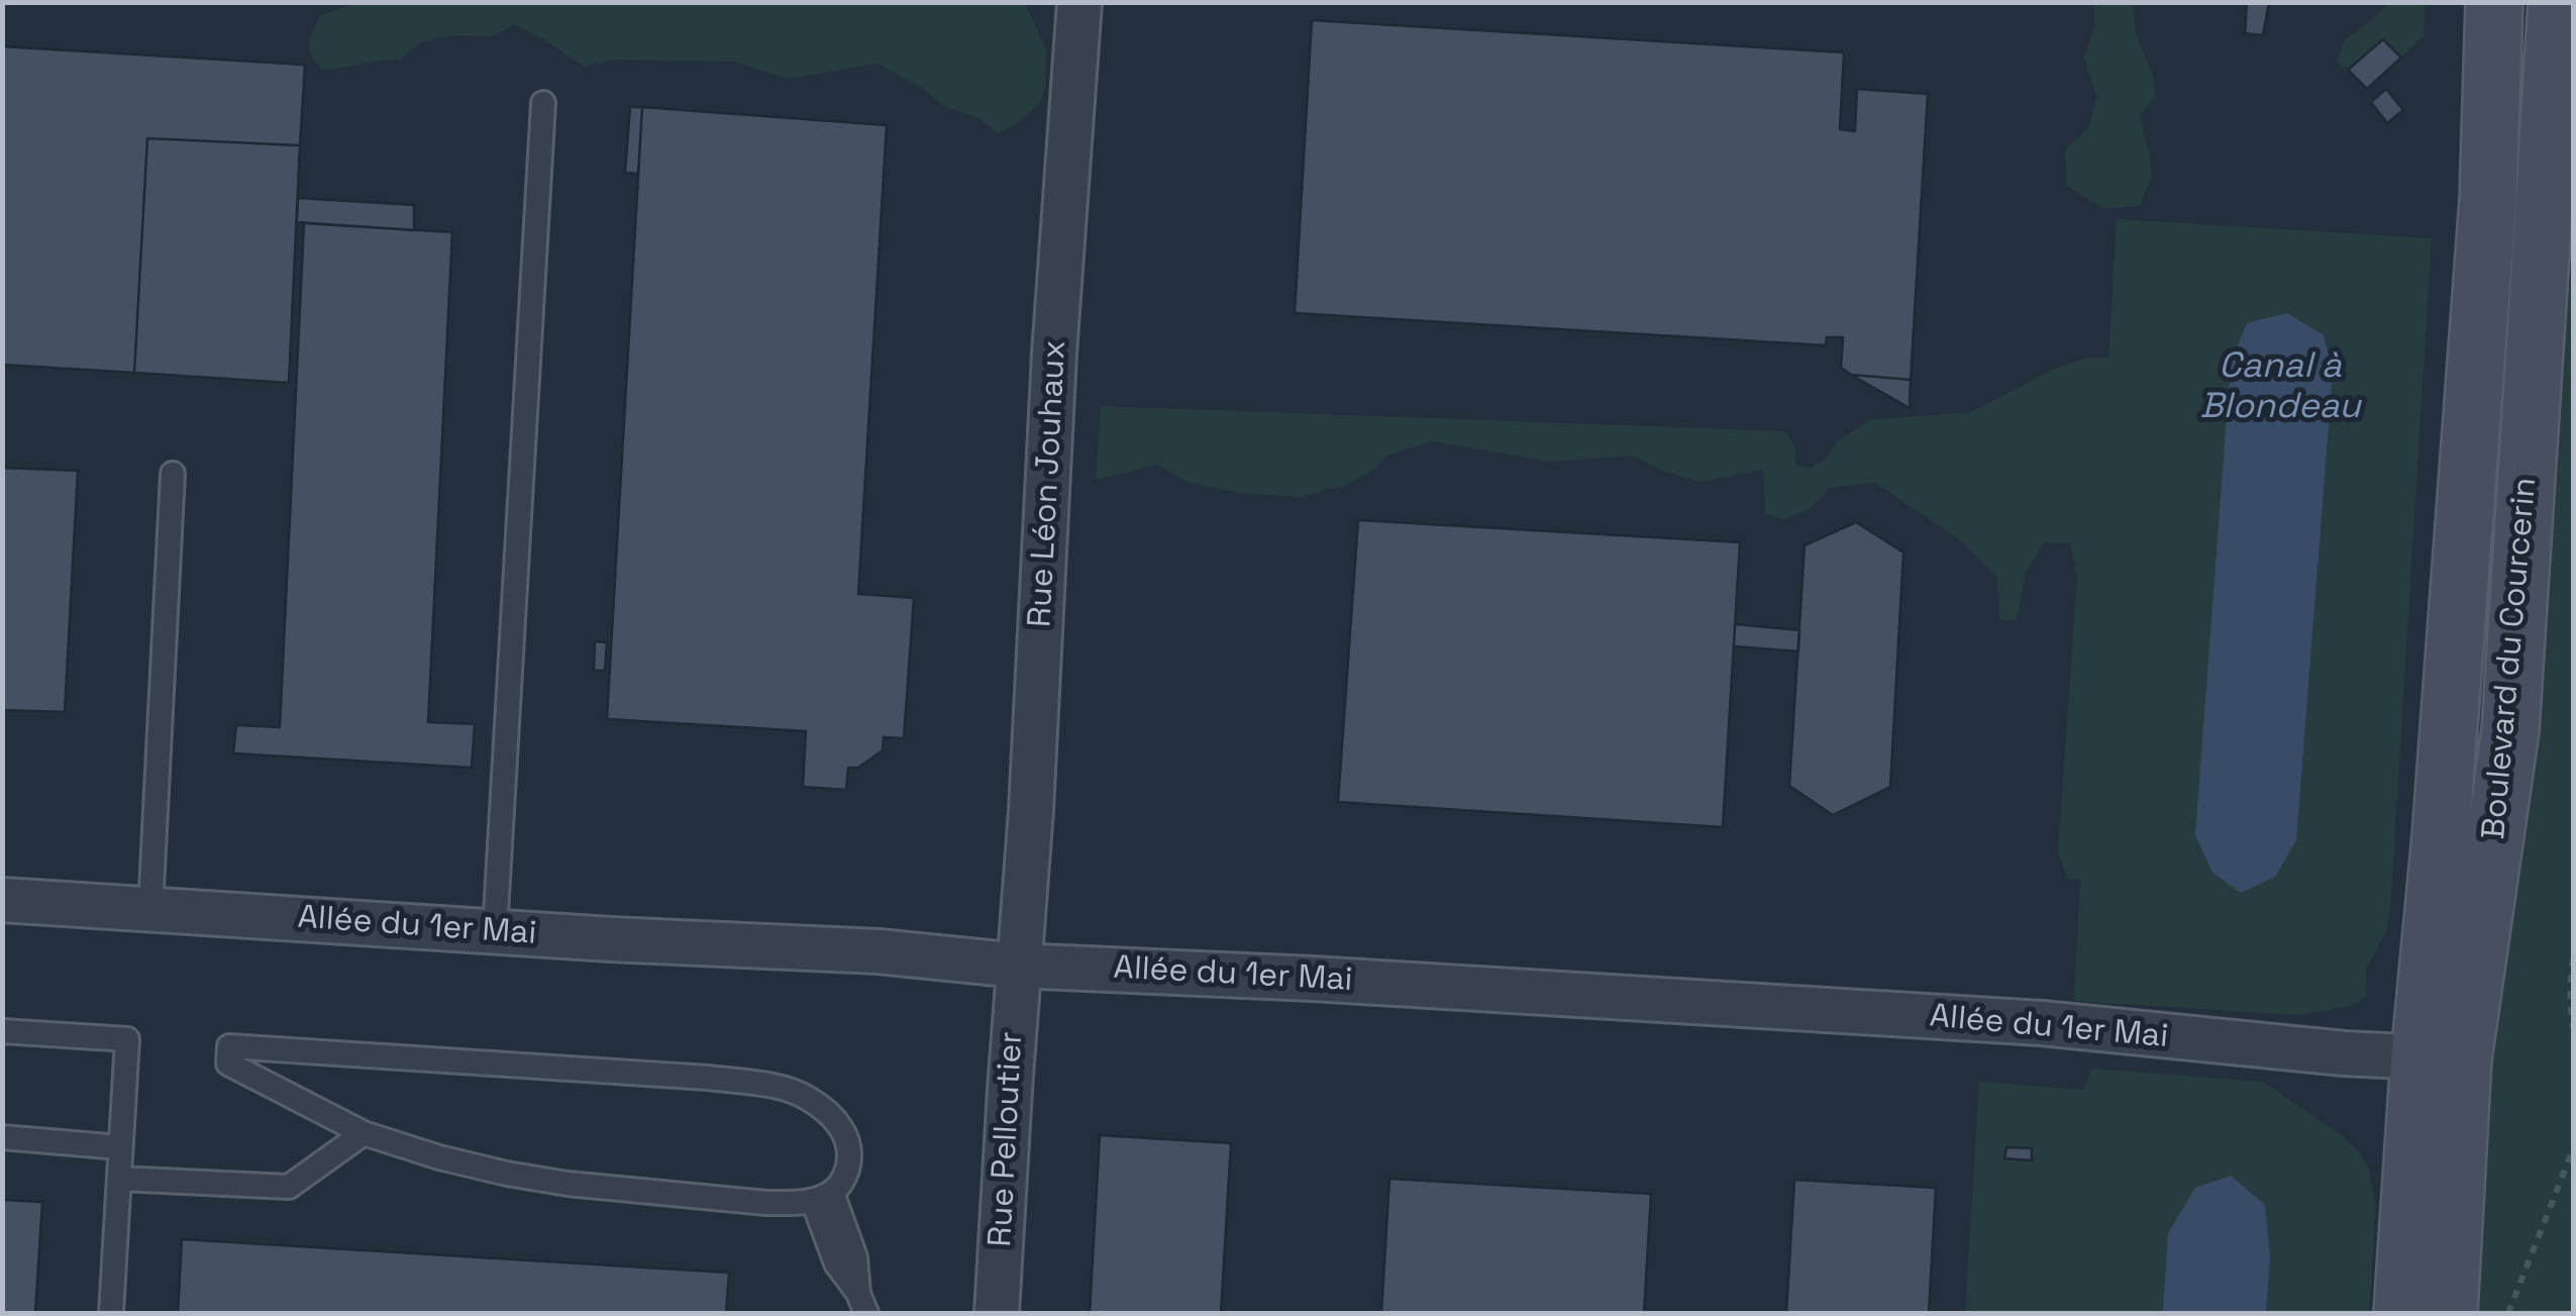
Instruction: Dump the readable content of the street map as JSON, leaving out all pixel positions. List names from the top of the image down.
{
  "streets": {
    "main road": ["Boulevard du Courcerin"],
    "street": ["Rue Léon Jouhaux", "Allée du 1er Mai", "Rue Pelloutier"]
  },
  "crossings": [
    ["Rue Léon Jouhaux", "Allée du 1er Mai"],
    ["Rue Léon Jouhaux", "Rue Pelloutier"],
    ["Boulevard du Courcerin", "Allée du 1er Mai"],
    ["Allée du 1er Mai", "Rue Pelloutier"]
  ],
  "water": ["Canal à Blondeau"]
}
